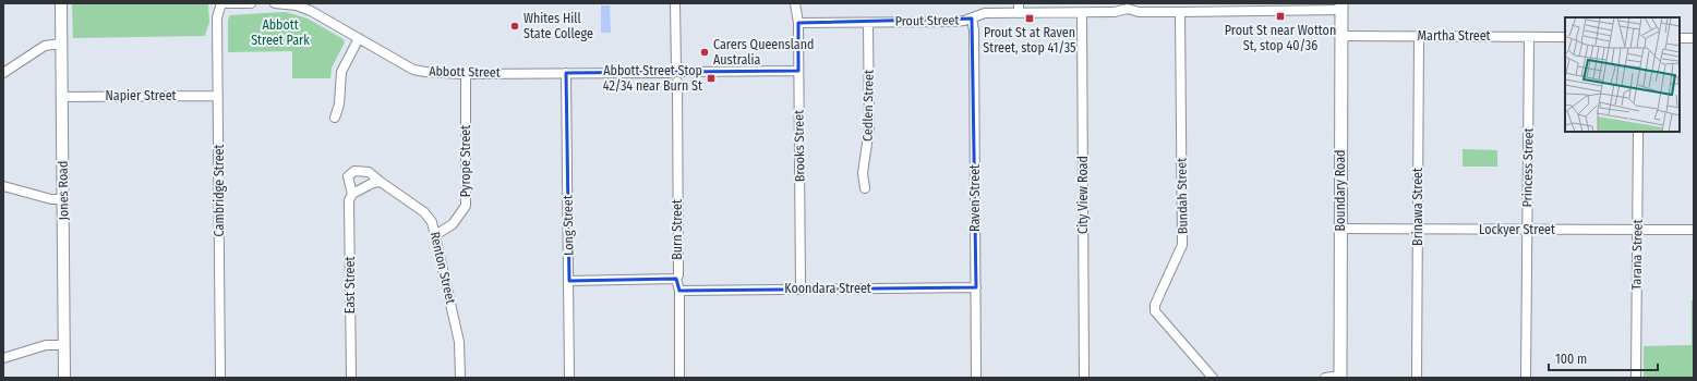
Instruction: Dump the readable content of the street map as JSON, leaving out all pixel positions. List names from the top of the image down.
{
  "streets": {
    "main road": ["Boundary Road"],
    "street": [
      "Prout Street",
      "Martha Street",
      "Abbott Street",
      "Napier Street",
      "Cedlen Street",
      "Brooks Street",
      "Pyrope Street",
      "Princess Street",
      "Jones Road",
      "Cambridge Street",
      "City View Road",
      "Bundah Street",
      "Raven Street",
      "Brinawa Street",
      "Long Street",
      "Burn Street",
      "Lockyer Street",
      "Tarana Street",
      "Renton Street",
      "East Street",
      "Koondara Street"
    ]
  },
  "crossings": [
    ["Prout Street", "Cedlen Street"],
    ["Prout Street", "Brooks Street"],
    ["Prout Street", "Boundary Road"],
    ["Prout Street", "City View Road"],
    ["Prout Street", "Bundah Street"],
    ["Prout Street", "Raven Street"],
    ["Martha Street", "Princess Street"],
    ["Martha Street", "Boundary Road"],
    ["Martha Street", "Brinawa Street"],
    ["Abbott Street", "Brooks Street"],
    ["Abbott Street", "Pyrope Street"],
    ["Abbott Street", "Long Street"],
    ["Abbott Street", "Burn Street"],
    ["Napier Street", "Jones Road"],
    ["Napier Street", "Cambridge Street"],
    ["Brooks Street", "Koondara Street"],
    ["Pyrope Street", "Renton Street"],
    ["Princess Street", "Lockyer Street"],
    ["Boundary Road", "Lockyer Street"],
    ["Raven Street", "Koondara Street"],
    ["Brinawa Street", "Lockyer Street"],
    ["Burn Street", "Koondara Street"],
    ["Lockyer Street", "Tarana Street"],
    ["Renton Street", "East Street"]
  ],
  "parks": ["Abbott Street Park"],
  "places": {
    "transit": ["Prout St near Wotton St, stop 40/36", "Prout St at Raven Street, stop 41/35", "Abbott Street Stop 42/34 near Burn St"],
    "other": ["Whites Hill State College", "Carers Queensland Australia"]
  },
  "scale_bar": "100 m"
}
